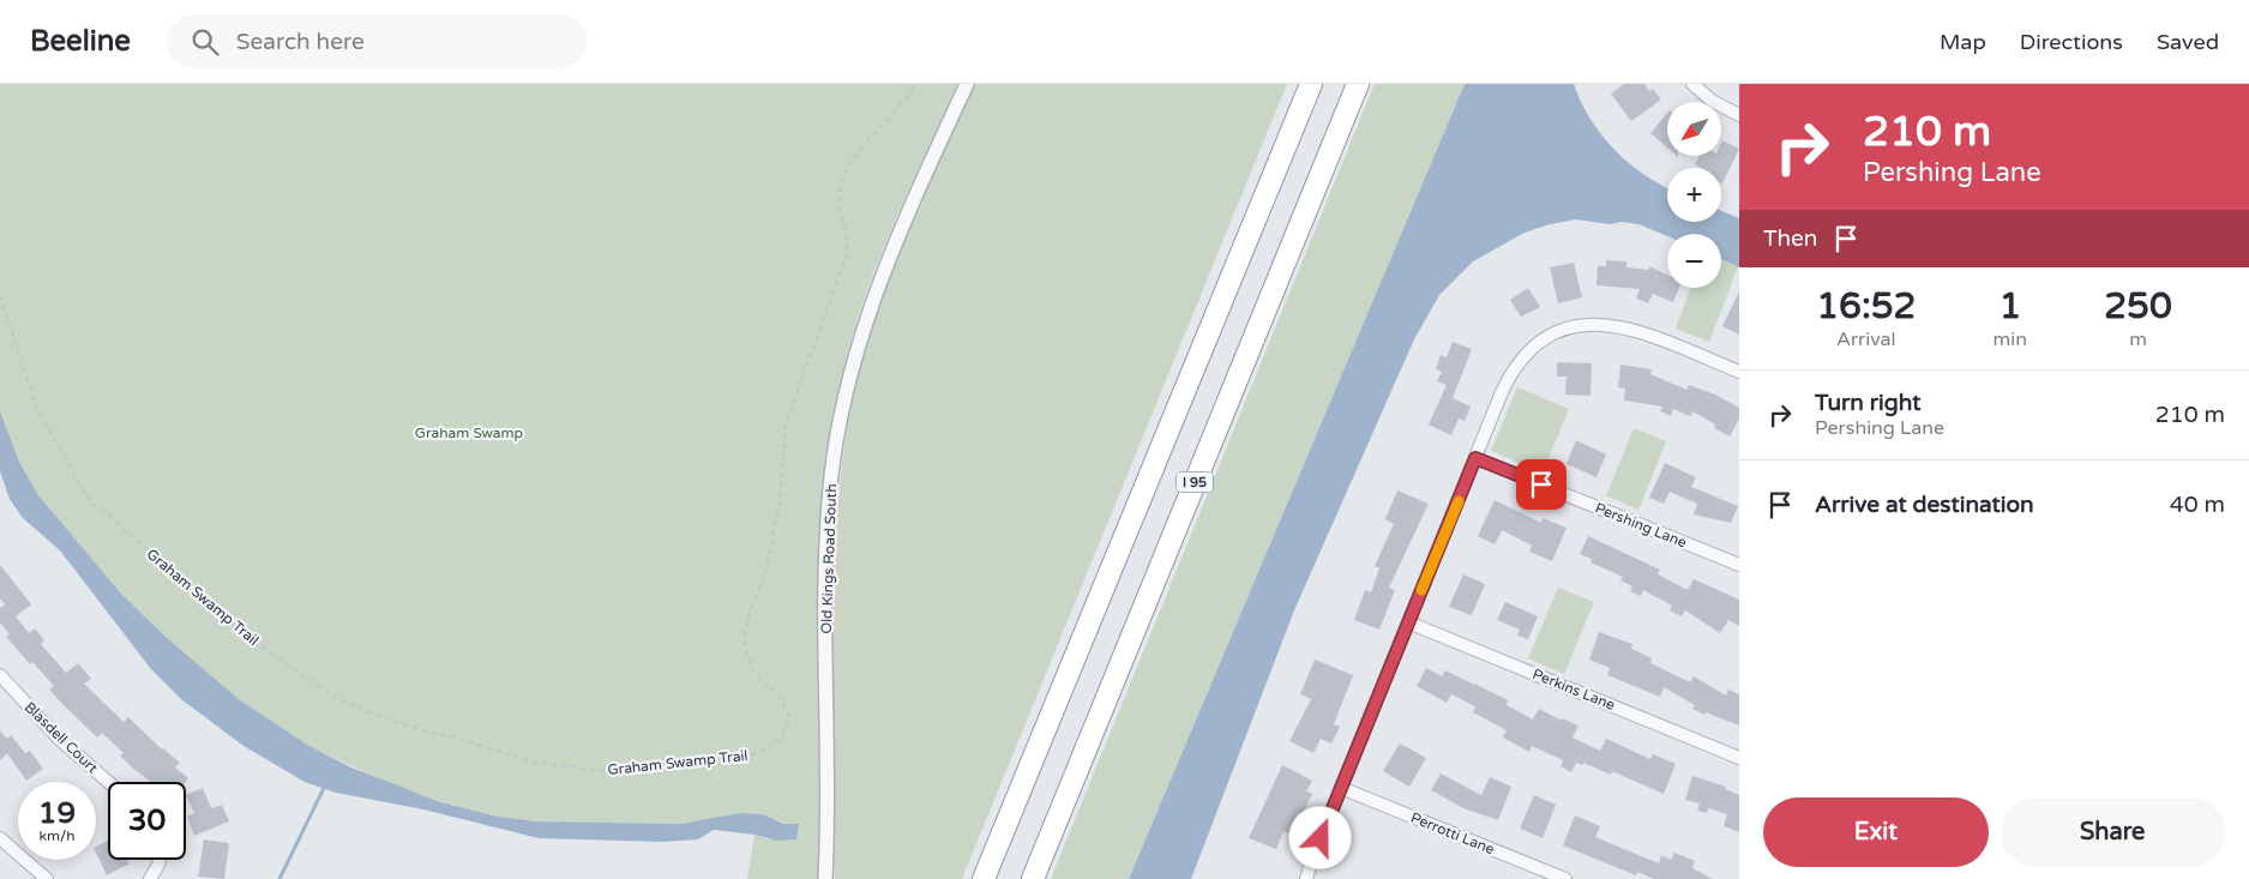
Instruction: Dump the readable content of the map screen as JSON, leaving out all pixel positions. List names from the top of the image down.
{
  "streets": {
    "highway": ["I 95"],
    "street": [
      "Pershing Lane",
      "Old Kings Road South",
      "Perkins Lane",
      "Blasdell Court",
      "Perrotti Lane"
    ],
    "path": ["Graham Swamp Trail"]
  },
  "parks": ["Graham Swamp"],
  "north": "bottom left",
  "page": {
    "header": "Beeline",
    "search": "Search here",
    "nav": ["Map", "Directions", "Saved"],
    "turn": ["210 m", "Pershing Lane"],
    "map_buttons": ["+", "−"],
    "then": "Then",
    "eta": [
      "16:52",
      "Arrival",
      "1",
      "min",
      "250",
      "m"
    ],
    "list": [
      {
        "name": "Turn right",
        "note": "Pershing Lane",
        "value": "210 m"
      },
      {
        "name": "Arrive at destination",
        "value": "40 m"
      }
    ],
    "speed": "19 km/h",
    "limit": "30",
    "buttons": ["Exit", "Share"]
  }
}
